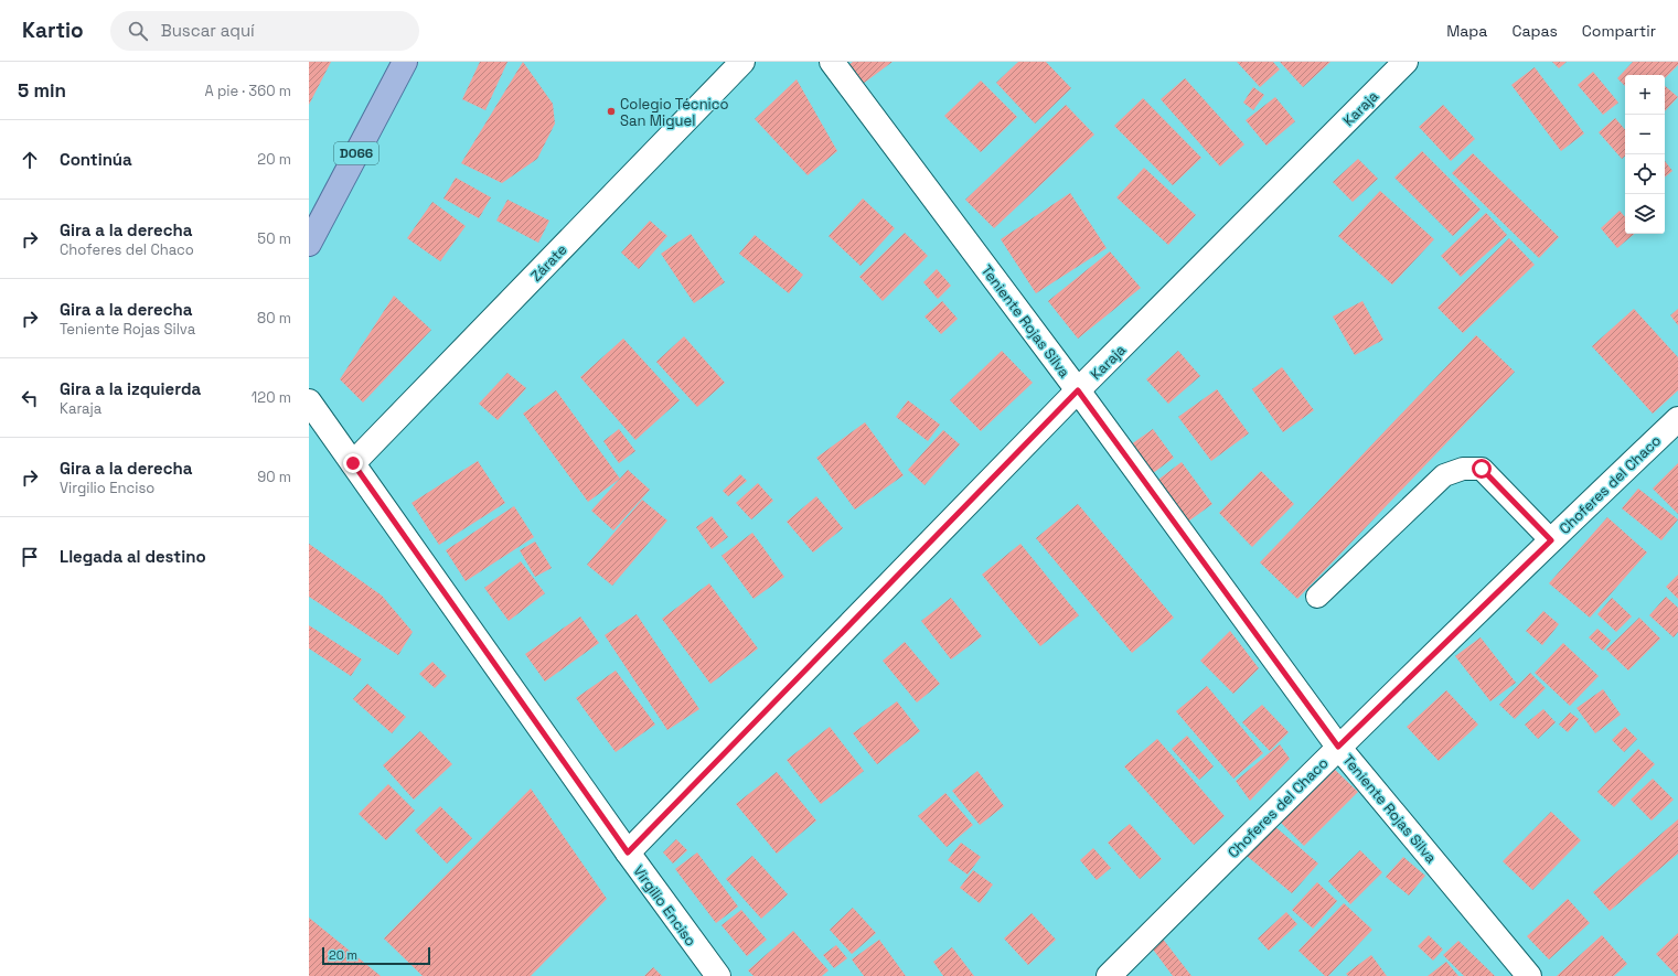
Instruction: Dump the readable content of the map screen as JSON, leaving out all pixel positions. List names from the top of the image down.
{
  "streets": {
    "main road": ["D066"],
    "street": [
      "Karaja",
      "Zárate",
      "Teniente Rojas Silva",
      "Choferes del Chaco",
      "Virgilio Enciso"
    ]
  },
  "crossings": [
    ["Karaja", "Teniente Rojas Silva"],
    ["Karaja", "Virgilio Enciso"],
    ["Zárate", "Virgilio Enciso"],
    ["Teniente Rojas Silva", "Choferes del Chaco"]
  ],
  "places": ["Colegio Técnico San Miguel"],
  "scale_bar": "20 m",
  "page": {
    "header": "Kartio",
    "search": "Buscar aquí",
    "nav": ["Mapa", "Capas", "Compartir"],
    "heading": ["5 min", "A pie · 360 m"],
    "map_buttons": ["+", "−"],
    "list": [
      ["Continúa", "20 m"],
      ["Gira a la derecha", "Choferes del Chaco", "50 m"],
      ["Gira a la derecha", "Teniente Rojas Silva", "80 m"],
      ["Gira a la izquierda", "Karaja", "120 m"],
      ["Gira a la derecha", "Virgilio Enciso", "90 m"],
      "Llegada al destino"
    ],
    "scale": "20 m"
  }
}
